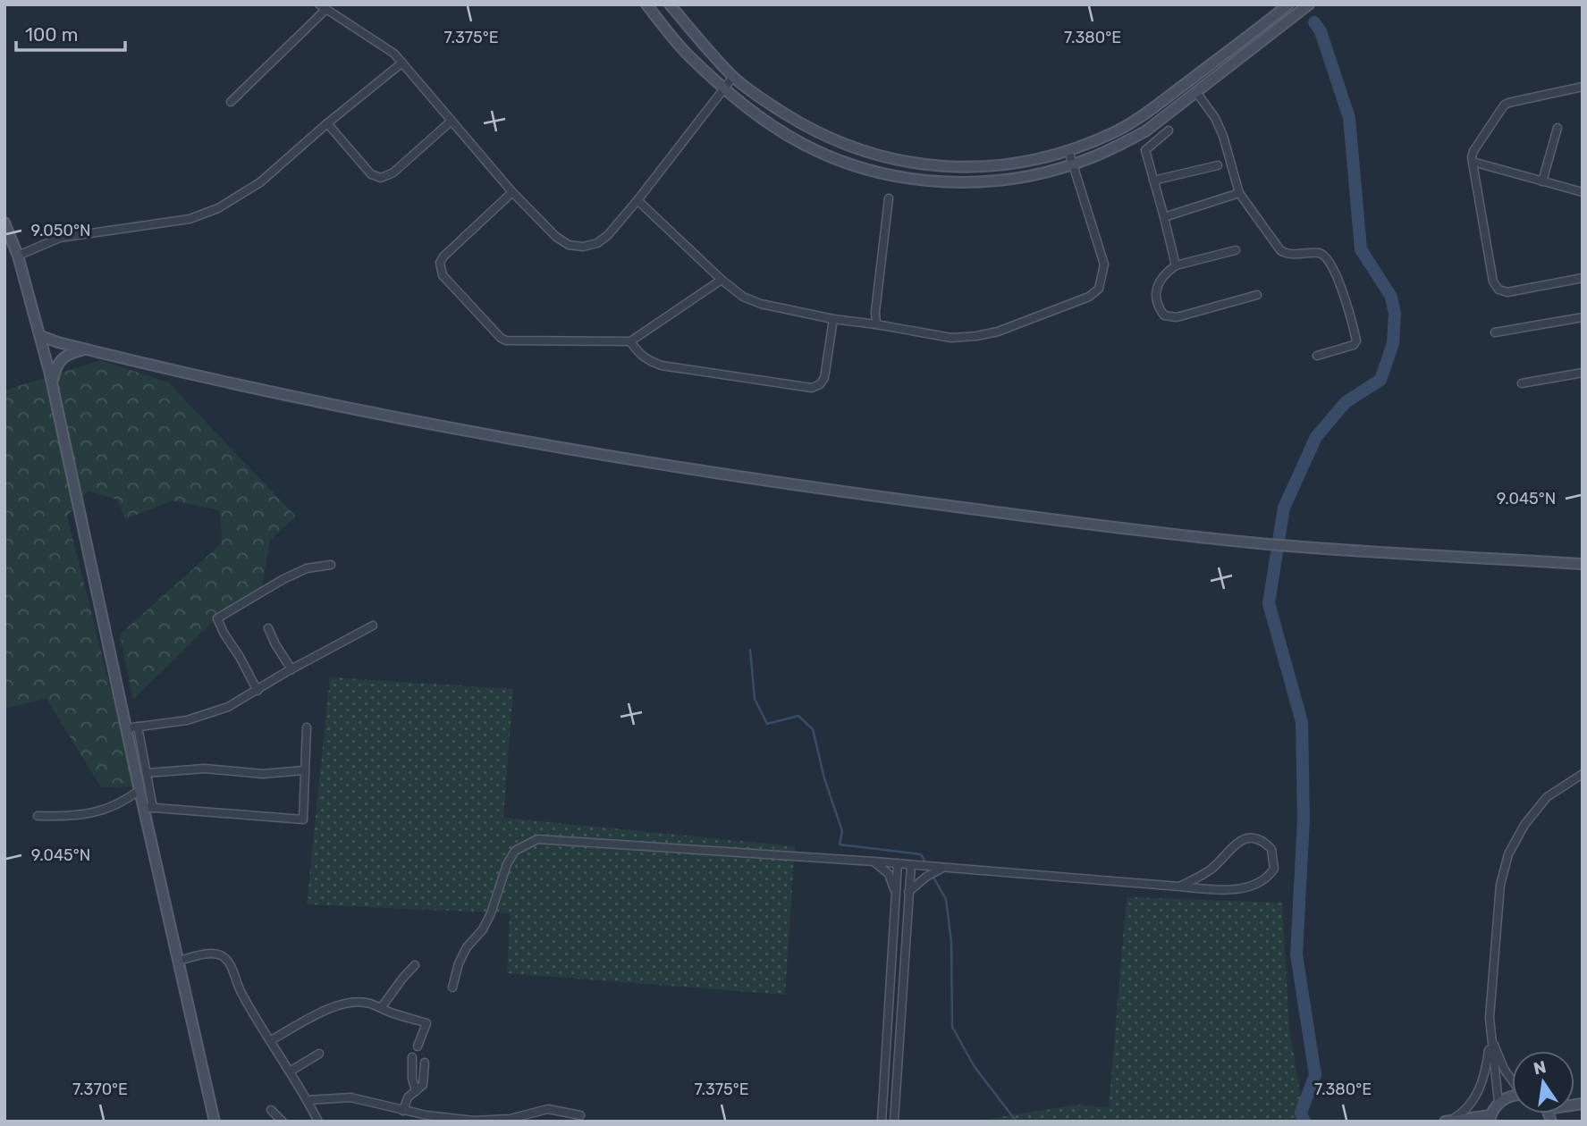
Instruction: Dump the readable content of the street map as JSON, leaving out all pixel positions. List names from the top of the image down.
{
  "scale_bar": "100 m",
  "north": "top",
  "coordinates": [
    "7.375°E",
    "7.380°E",
    "9.050°N",
    "9.045°N",
    "7.370°E"
  ]
}
